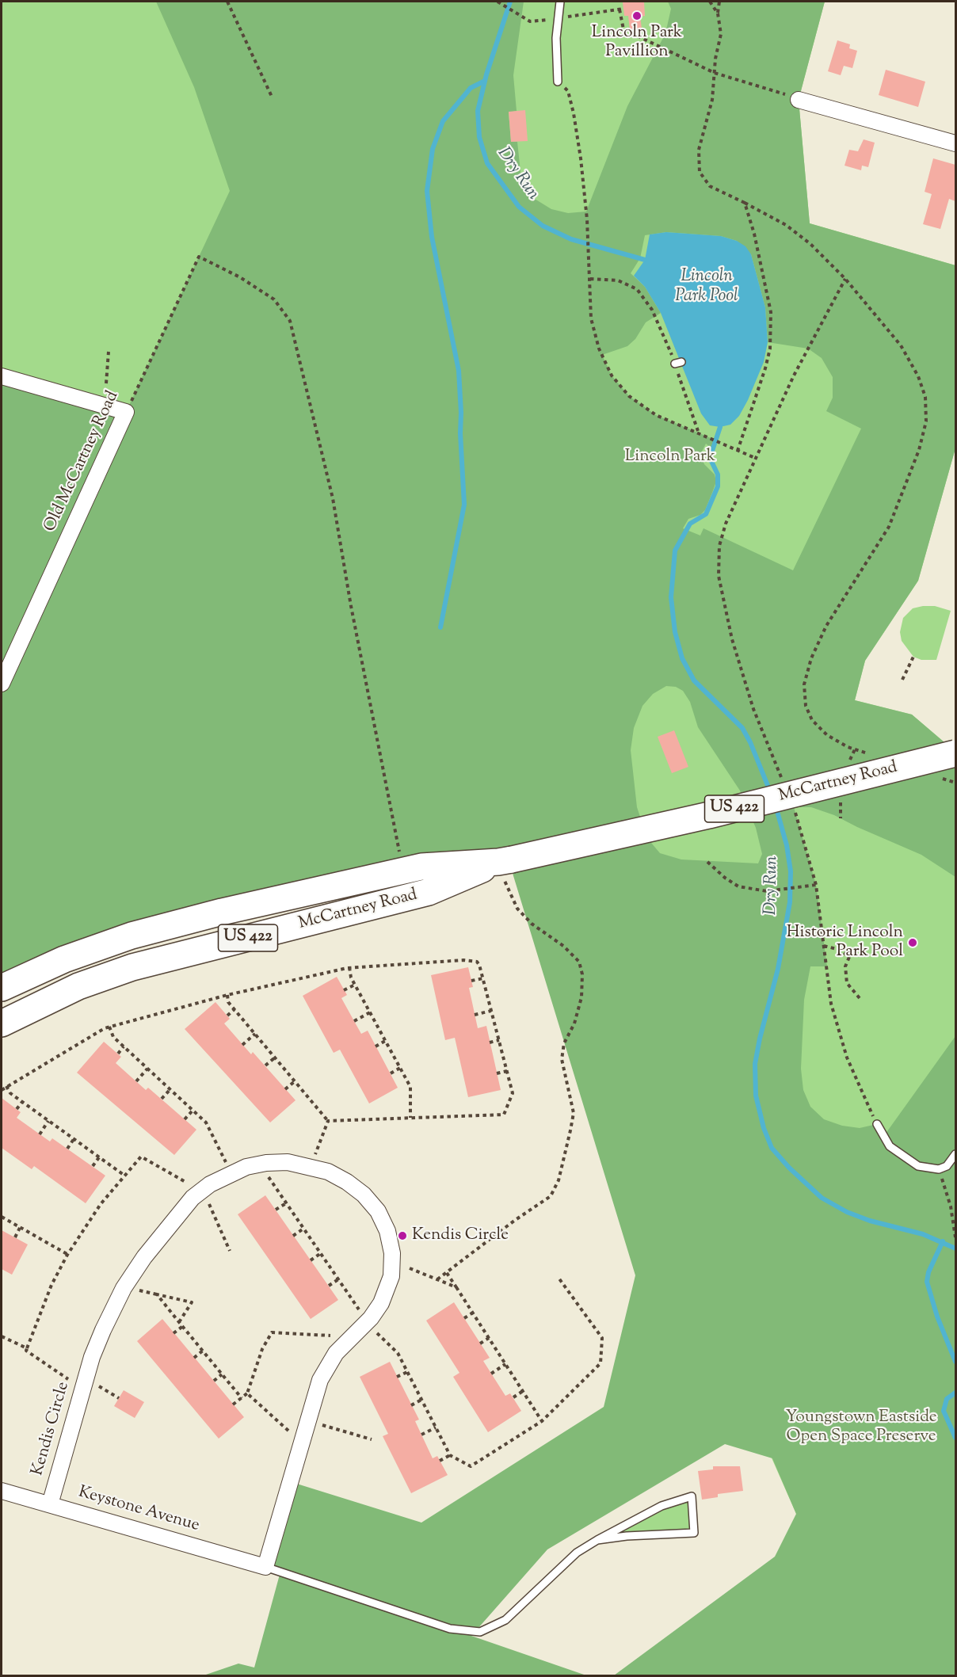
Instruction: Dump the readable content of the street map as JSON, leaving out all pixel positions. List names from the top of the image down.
{
  "streets": {
    "highway": ["McCartney Road", "US 422"],
    "street": ["Old McCartney Road", "Kendis Circle", "Keystone Avenue"]
  },
  "crossings": [
    ["Old McCartney Road", "McCartney Road"],
    ["Kendis Circle", "Keystone Avenue"]
  ],
  "water": ["Dry Run", "Lincoln Park Pool"],
  "parks": ["Lincoln Park", "Youngstown Eastside Open Space Preserve"],
  "places": ["Lincoln Park Pavillion", "Historic Lincoln Park Pool", "Kendis Circle"]
}
